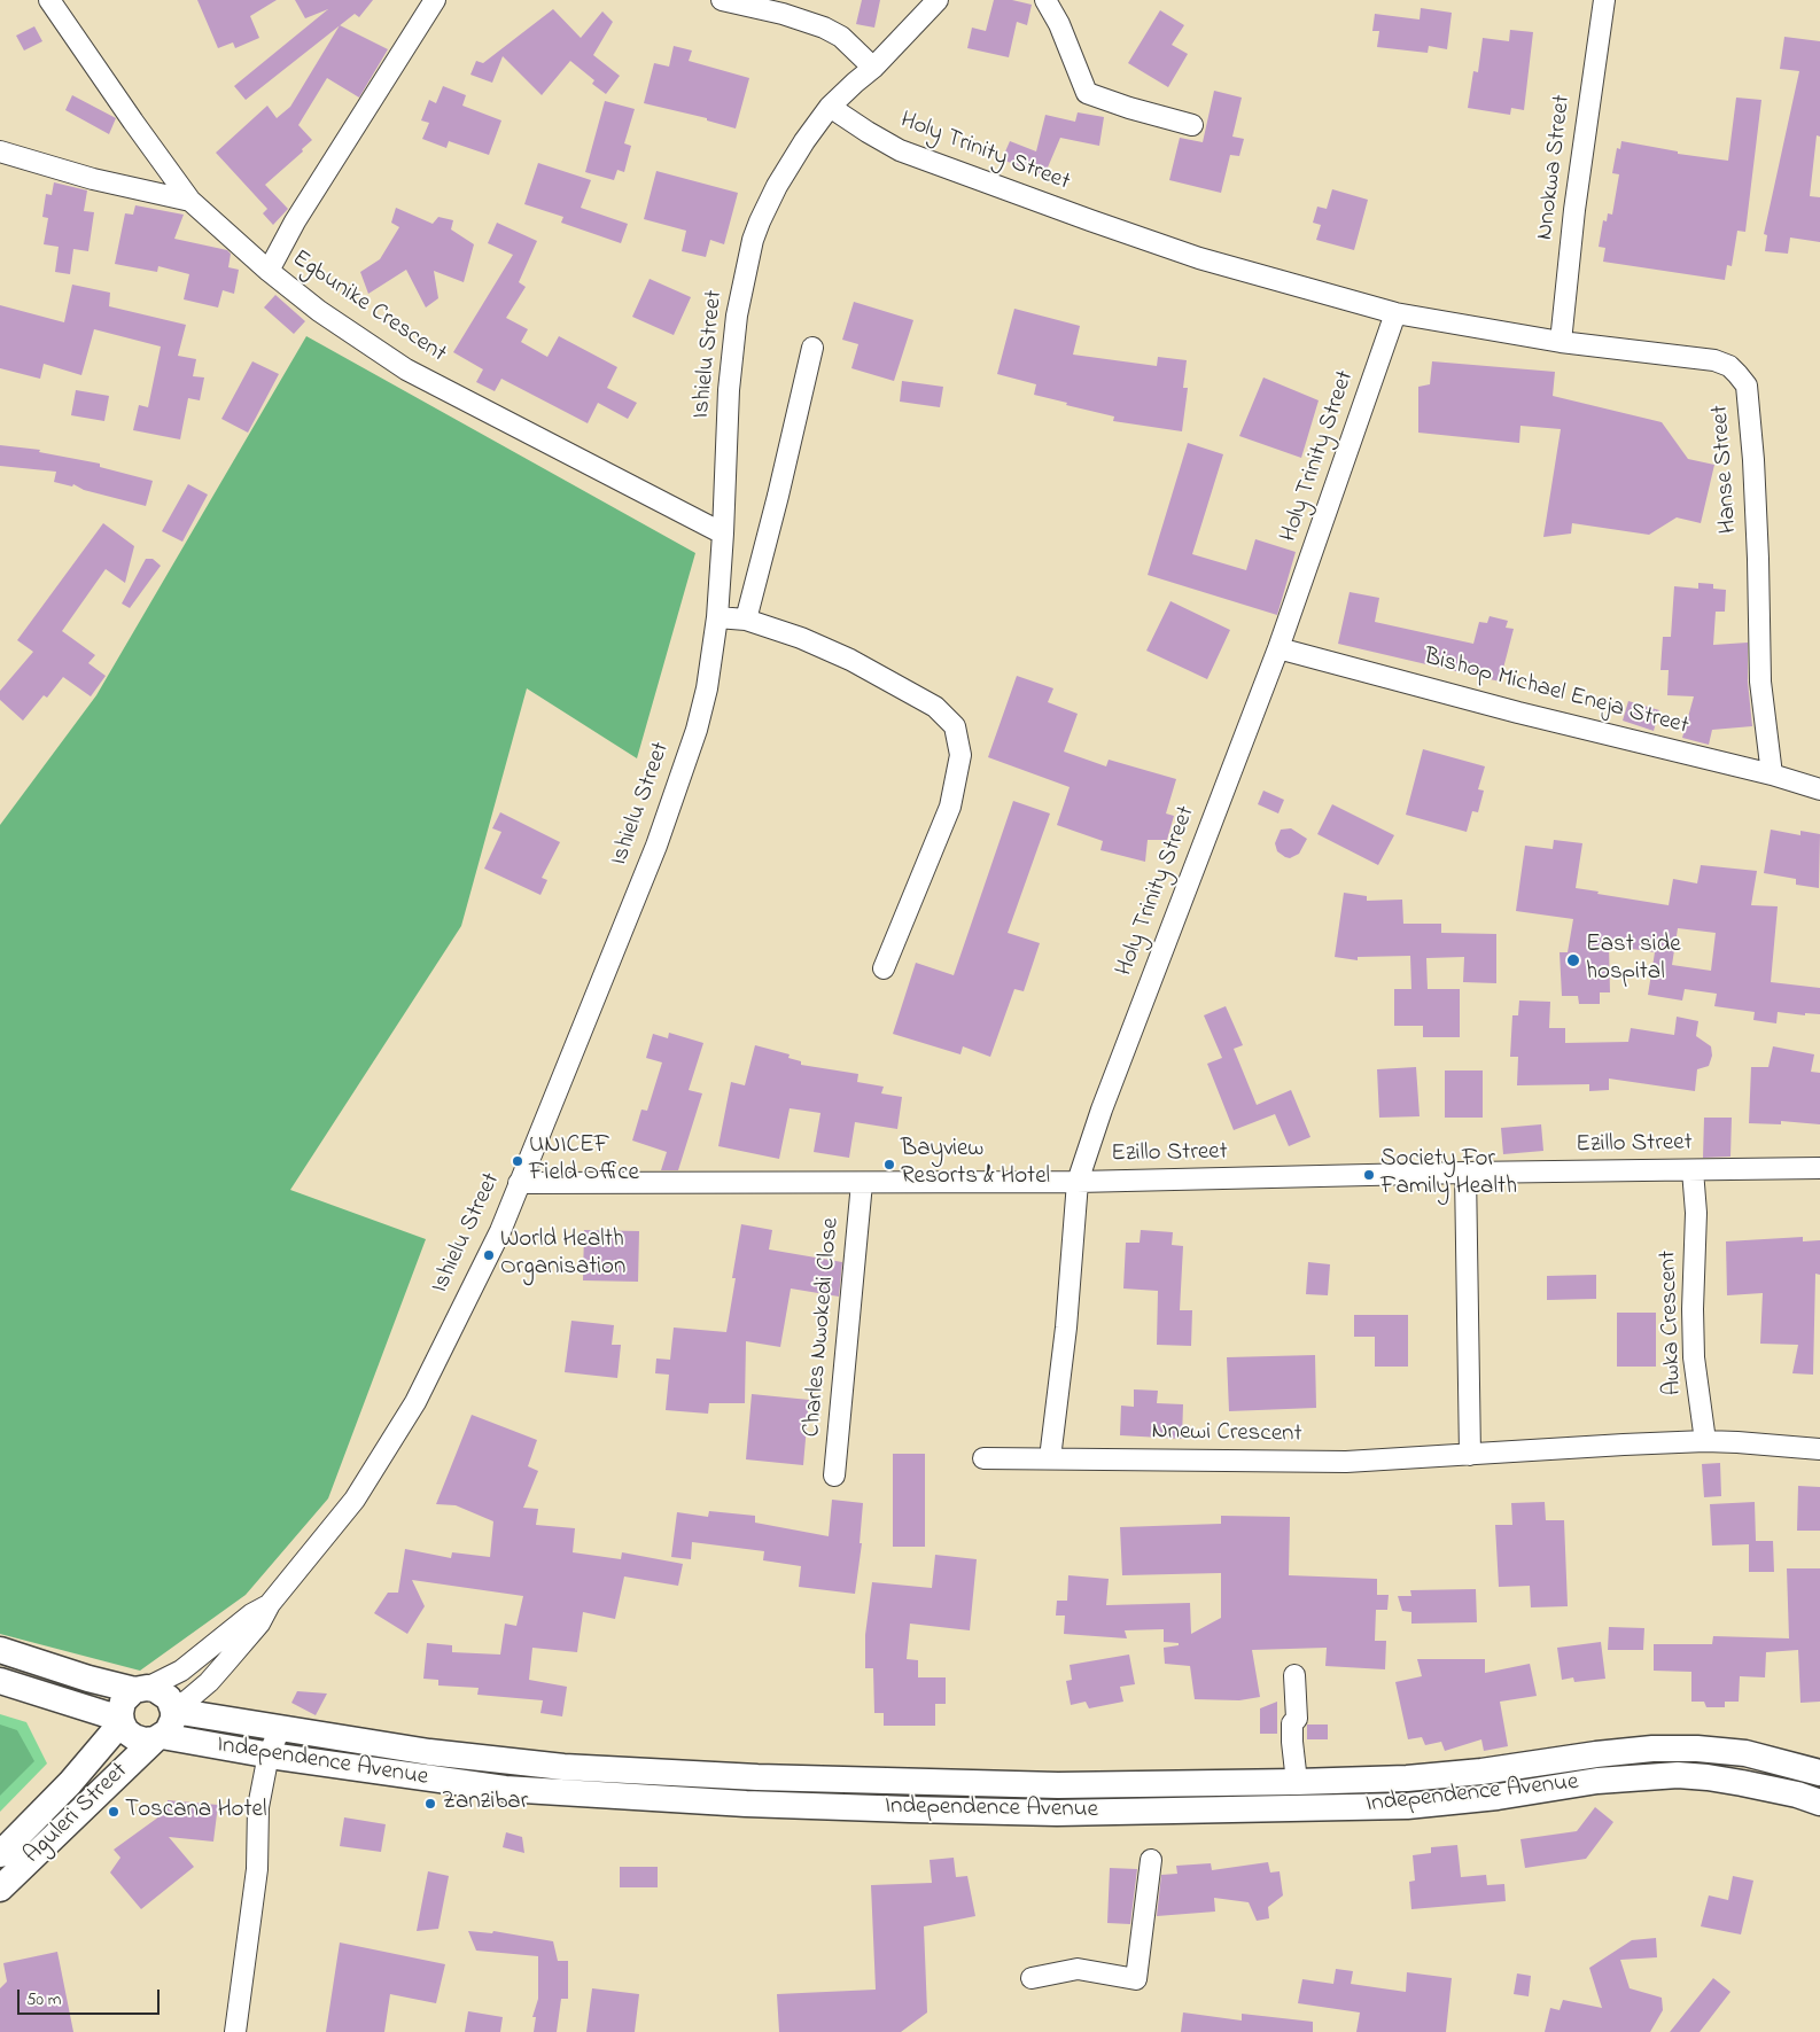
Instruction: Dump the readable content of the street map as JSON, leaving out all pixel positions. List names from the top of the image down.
{
  "streets": {
    "main road": ["Independence Avenue", "Aguleri Street"],
    "street": [
      "Holy Trinity Street",
      "Nnokwa Street",
      "Egbunike Crescent",
      "Ishielu Street",
      "Hanse Street",
      "Bishop Michael Eneja Street",
      "Ezillo Street",
      "Awka Crescent",
      "Charles Nwokedi Close",
      "Nnewi Crescent"
    ]
  },
  "crossings": [
    ["Holy Trinity Street", "Ishielu Street"],
    ["Holy Trinity Street", "Hanse Street"],
    ["Holy Trinity Street", "Bishop Michael Eneja Street"],
    ["Holy Trinity Street", "Ezillo Street"],
    ["Holy Trinity Street", "Nnewi Crescent"],
    ["Nnokwa Street", "Hanse Street"],
    ["Egbunike Crescent", "Ishielu Street"],
    ["Ishielu Street", "Ezillo Street"],
    ["Hanse Street", "Bishop Michael Eneja Street"],
    ["Ezillo Street", "Awka Crescent"],
    ["Ezillo Street", "Charles Nwokedi Close"],
    ["Awka Crescent", "Nnewi Crescent"],
    ["Independence Avenue", "Aguleri Street"]
  ],
  "places": [
    "East side hospital",
    "UNICEF Field Office",
    "Bayview Resorts & Hotel",
    "Society For Family Health",
    "World Health Organisation",
    "Zanzibar",
    "Toscana Hotel"
  ],
  "scale_bar": "50 m"
}
